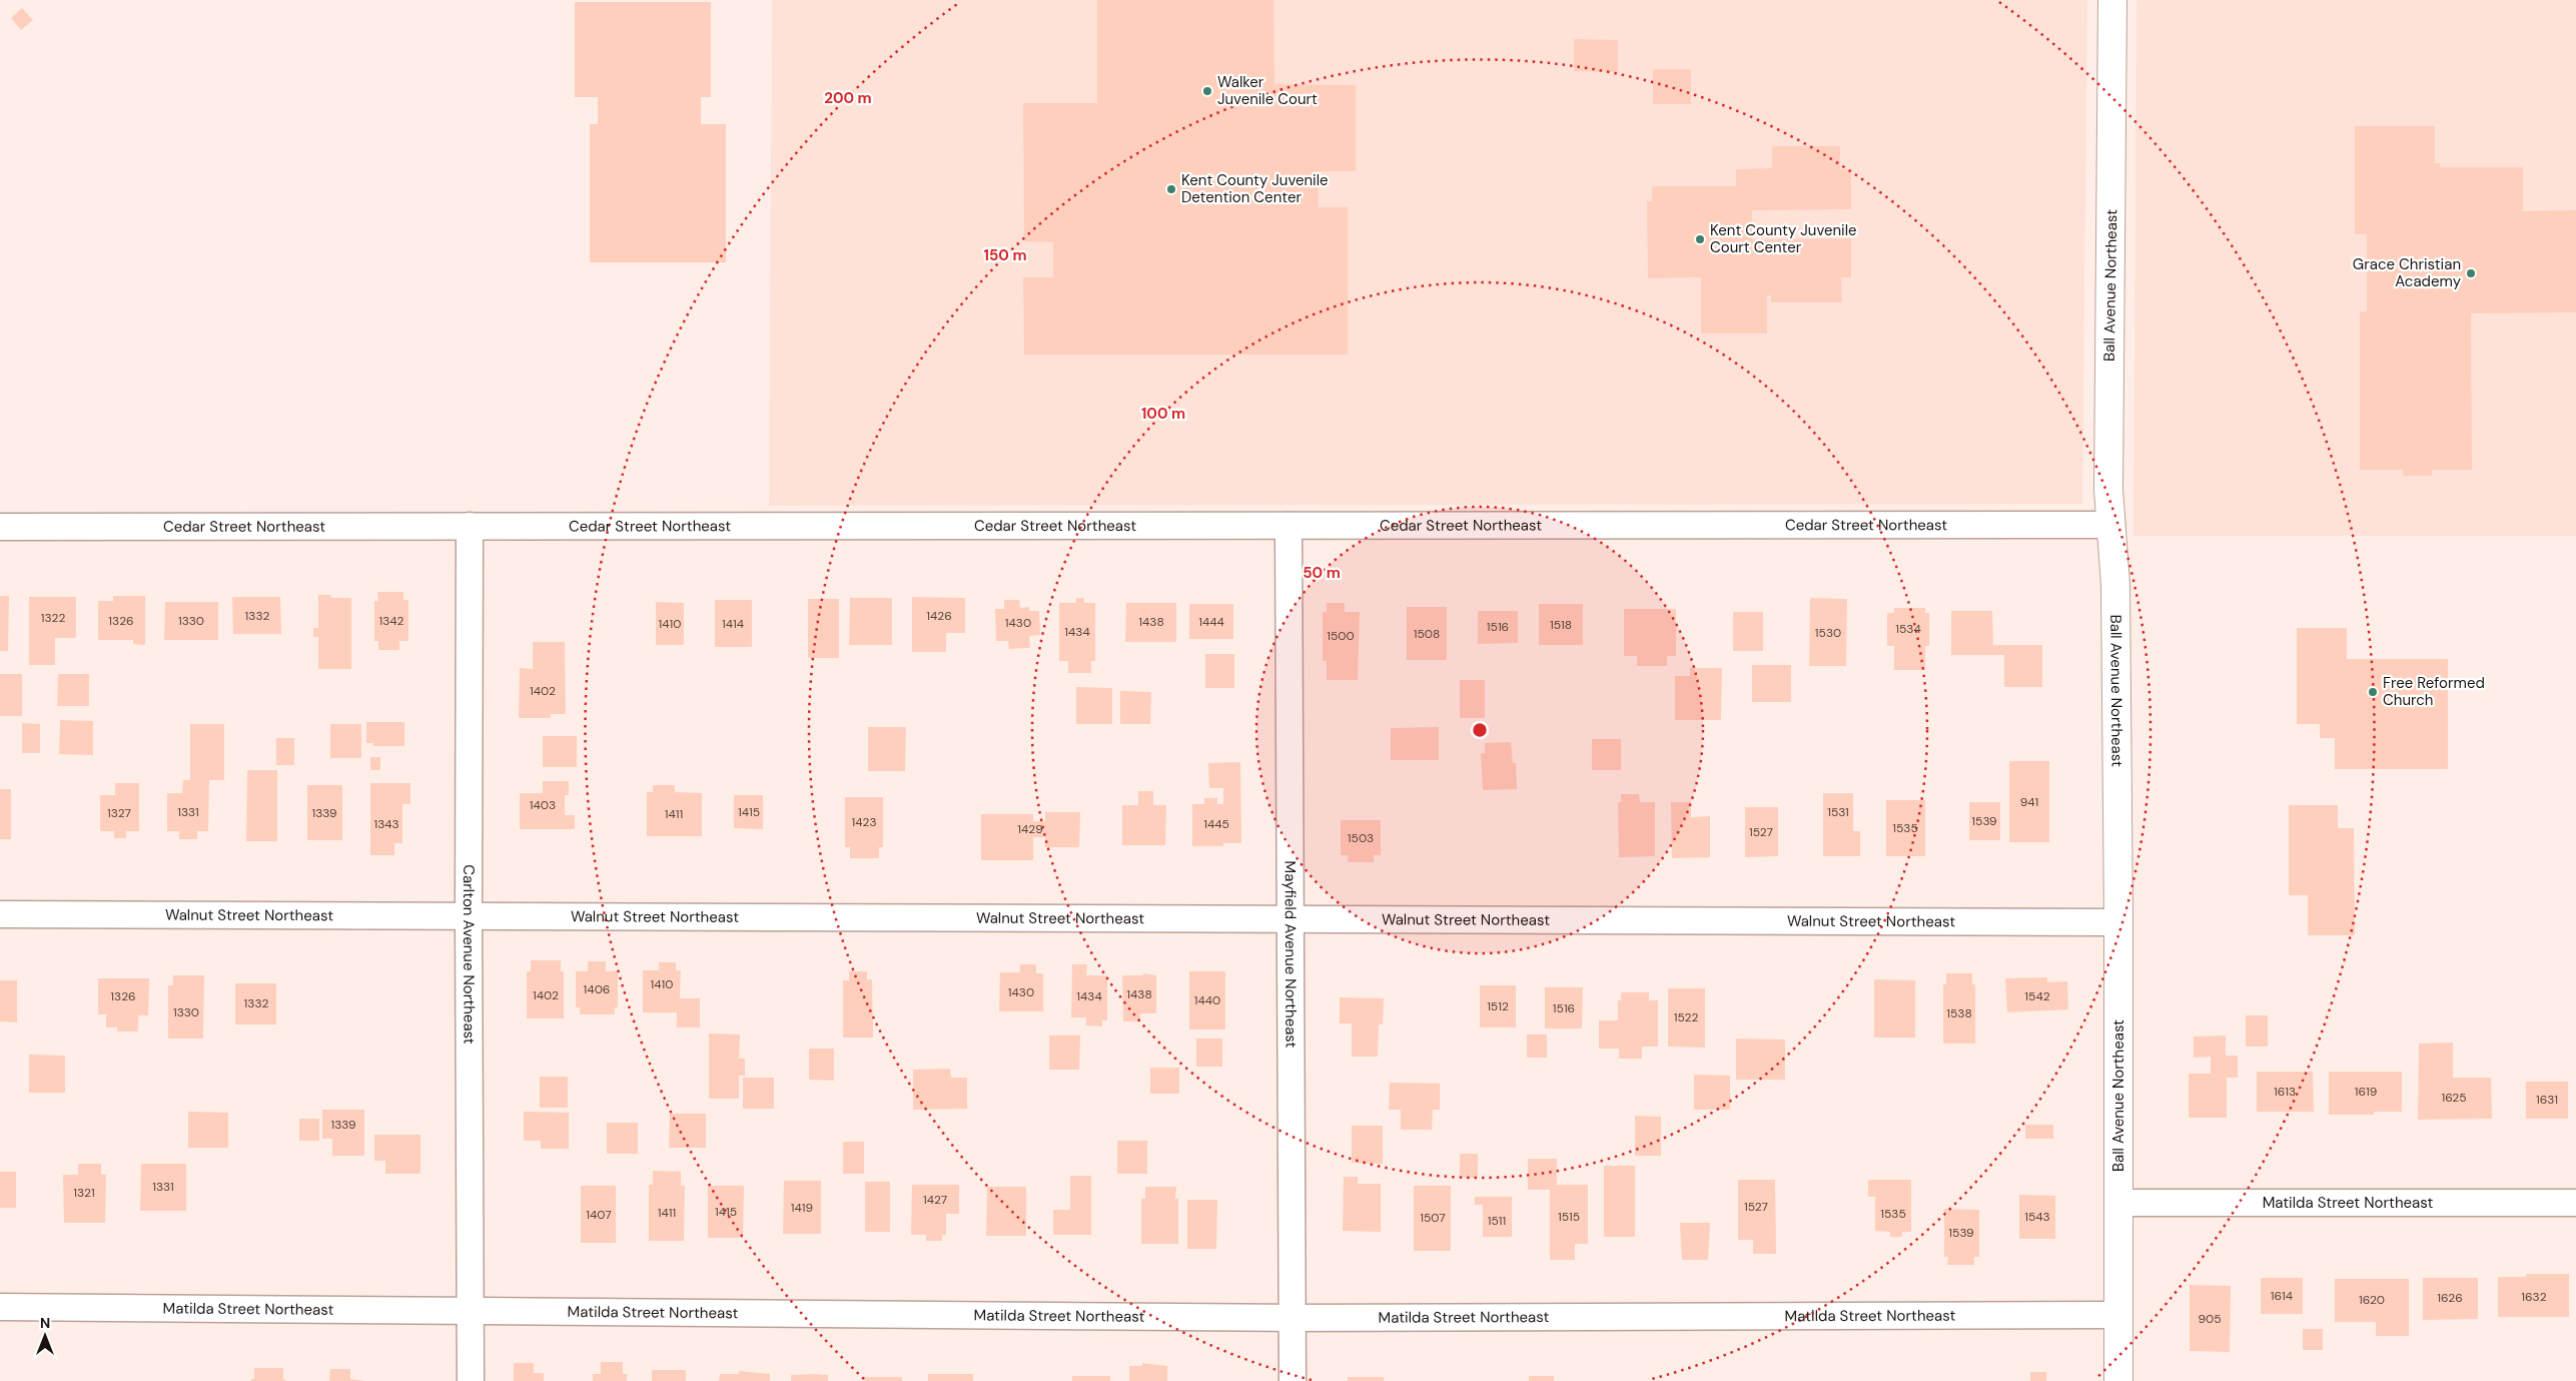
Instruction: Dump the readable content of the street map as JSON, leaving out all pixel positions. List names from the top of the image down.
{
  "streets": {
    "street": [
      "Ball Avenue Northeast",
      "Cedar Street Northeast",
      "Walnut Street Northeast",
      "Carlton Avenue Northeast",
      "Mayfield Avenue Northeast",
      "Matilda Street Northeast"
    ]
  },
  "crossings": [
    ["Ball Avenue Northeast", "Cedar Street Northeast"],
    ["Ball Avenue Northeast", "Walnut Street Northeast"],
    ["Ball Avenue Northeast", "Matilda Street Northeast"],
    ["Cedar Street Northeast", "Carlton Avenue Northeast"],
    ["Cedar Street Northeast", "Mayfield Avenue Northeast"],
    ["Walnut Street Northeast", "Carlton Avenue Northeast"],
    ["Walnut Street Northeast", "Mayfield Avenue Northeast"],
    ["Carlton Avenue Northeast", "Matilda Street Northeast"],
    ["Mayfield Avenue Northeast", "Matilda Street Northeast"]
  ],
  "places": [
    "Walker Juvenile Court",
    "Kent County Juvenile Detention Center",
    "Kent County Juvenile Court Center",
    "Grace Christian Academy",
    "Free Reformed Church"
  ],
  "house_numbers": [
    "1332",
    "1426",
    "1322",
    "1326",
    "1330",
    "1342",
    "1438",
    "1444",
    "1430",
    "1410",
    "1414",
    "1518",
    "1516",
    "1534",
    "1434",
    "1530",
    "1508",
    "1500",
    "1402",
    "941",
    "1403",
    "1331",
    "1415",
    "1531",
    "1327",
    "1339",
    "1411",
    "1539",
    "1423",
    "1343",
    "1445",
    "1535",
    "1429",
    "1527",
    "1503",
    "1410",
    "1406",
    "1430",
    "1438",
    "1402",
    "1326",
    "1434",
    "1542",
    "1440",
    "1332",
    "1512",
    "1516",
    "1330",
    "1538",
    "1522",
    "1613",
    "1619",
    "1625",
    "1631",
    "1339",
    "1331",
    "1321",
    "1427",
    "1527",
    "1419",
    "1415",
    "1411",
    "1535",
    "1407",
    "1515",
    "1543",
    "1507",
    "1511",
    "1539",
    "1614",
    "1632",
    "1626",
    "1620",
    "905"
  ],
  "north": "top",
  "rings": [
    "200 m",
    "150 m",
    "100 m",
    "50 m"
  ]
}
